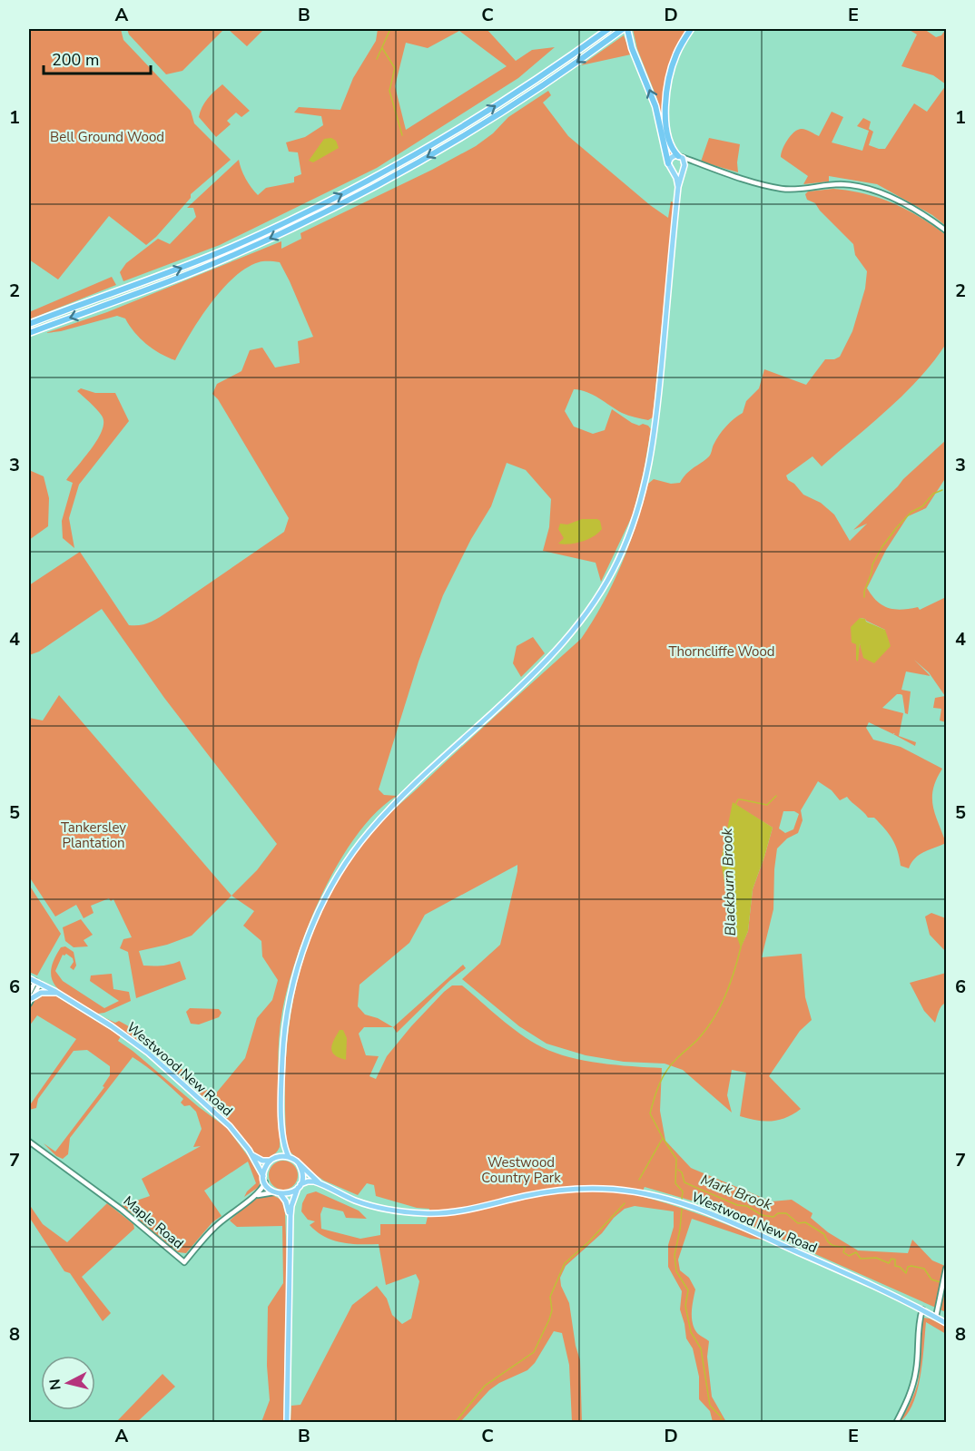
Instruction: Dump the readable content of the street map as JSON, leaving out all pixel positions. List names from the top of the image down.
{
  "streets": {
    "highway": ["Westwood New Road"],
    "street": ["Maple Road"]
  },
  "crossings": [
    ["Westwood New Road", "Maple Road"]
  ],
  "water": ["Blackburn Brook", "Mark Brook"],
  "parks": [
    "Bell Ground Wood",
    "Thorncliffe Wood",
    "Tankersley Plantation",
    "Westwood Country Park"
  ],
  "scale_bar": "200 m",
  "north": "left",
  "grid": {
    "columns": [
      "A",
      "B",
      "C",
      "D",
      "E"
    ],
    "rows": [
      "1",
      "2",
      "3",
      "4",
      "5",
      "6",
      "7",
      "8"
    ]
  }
}
